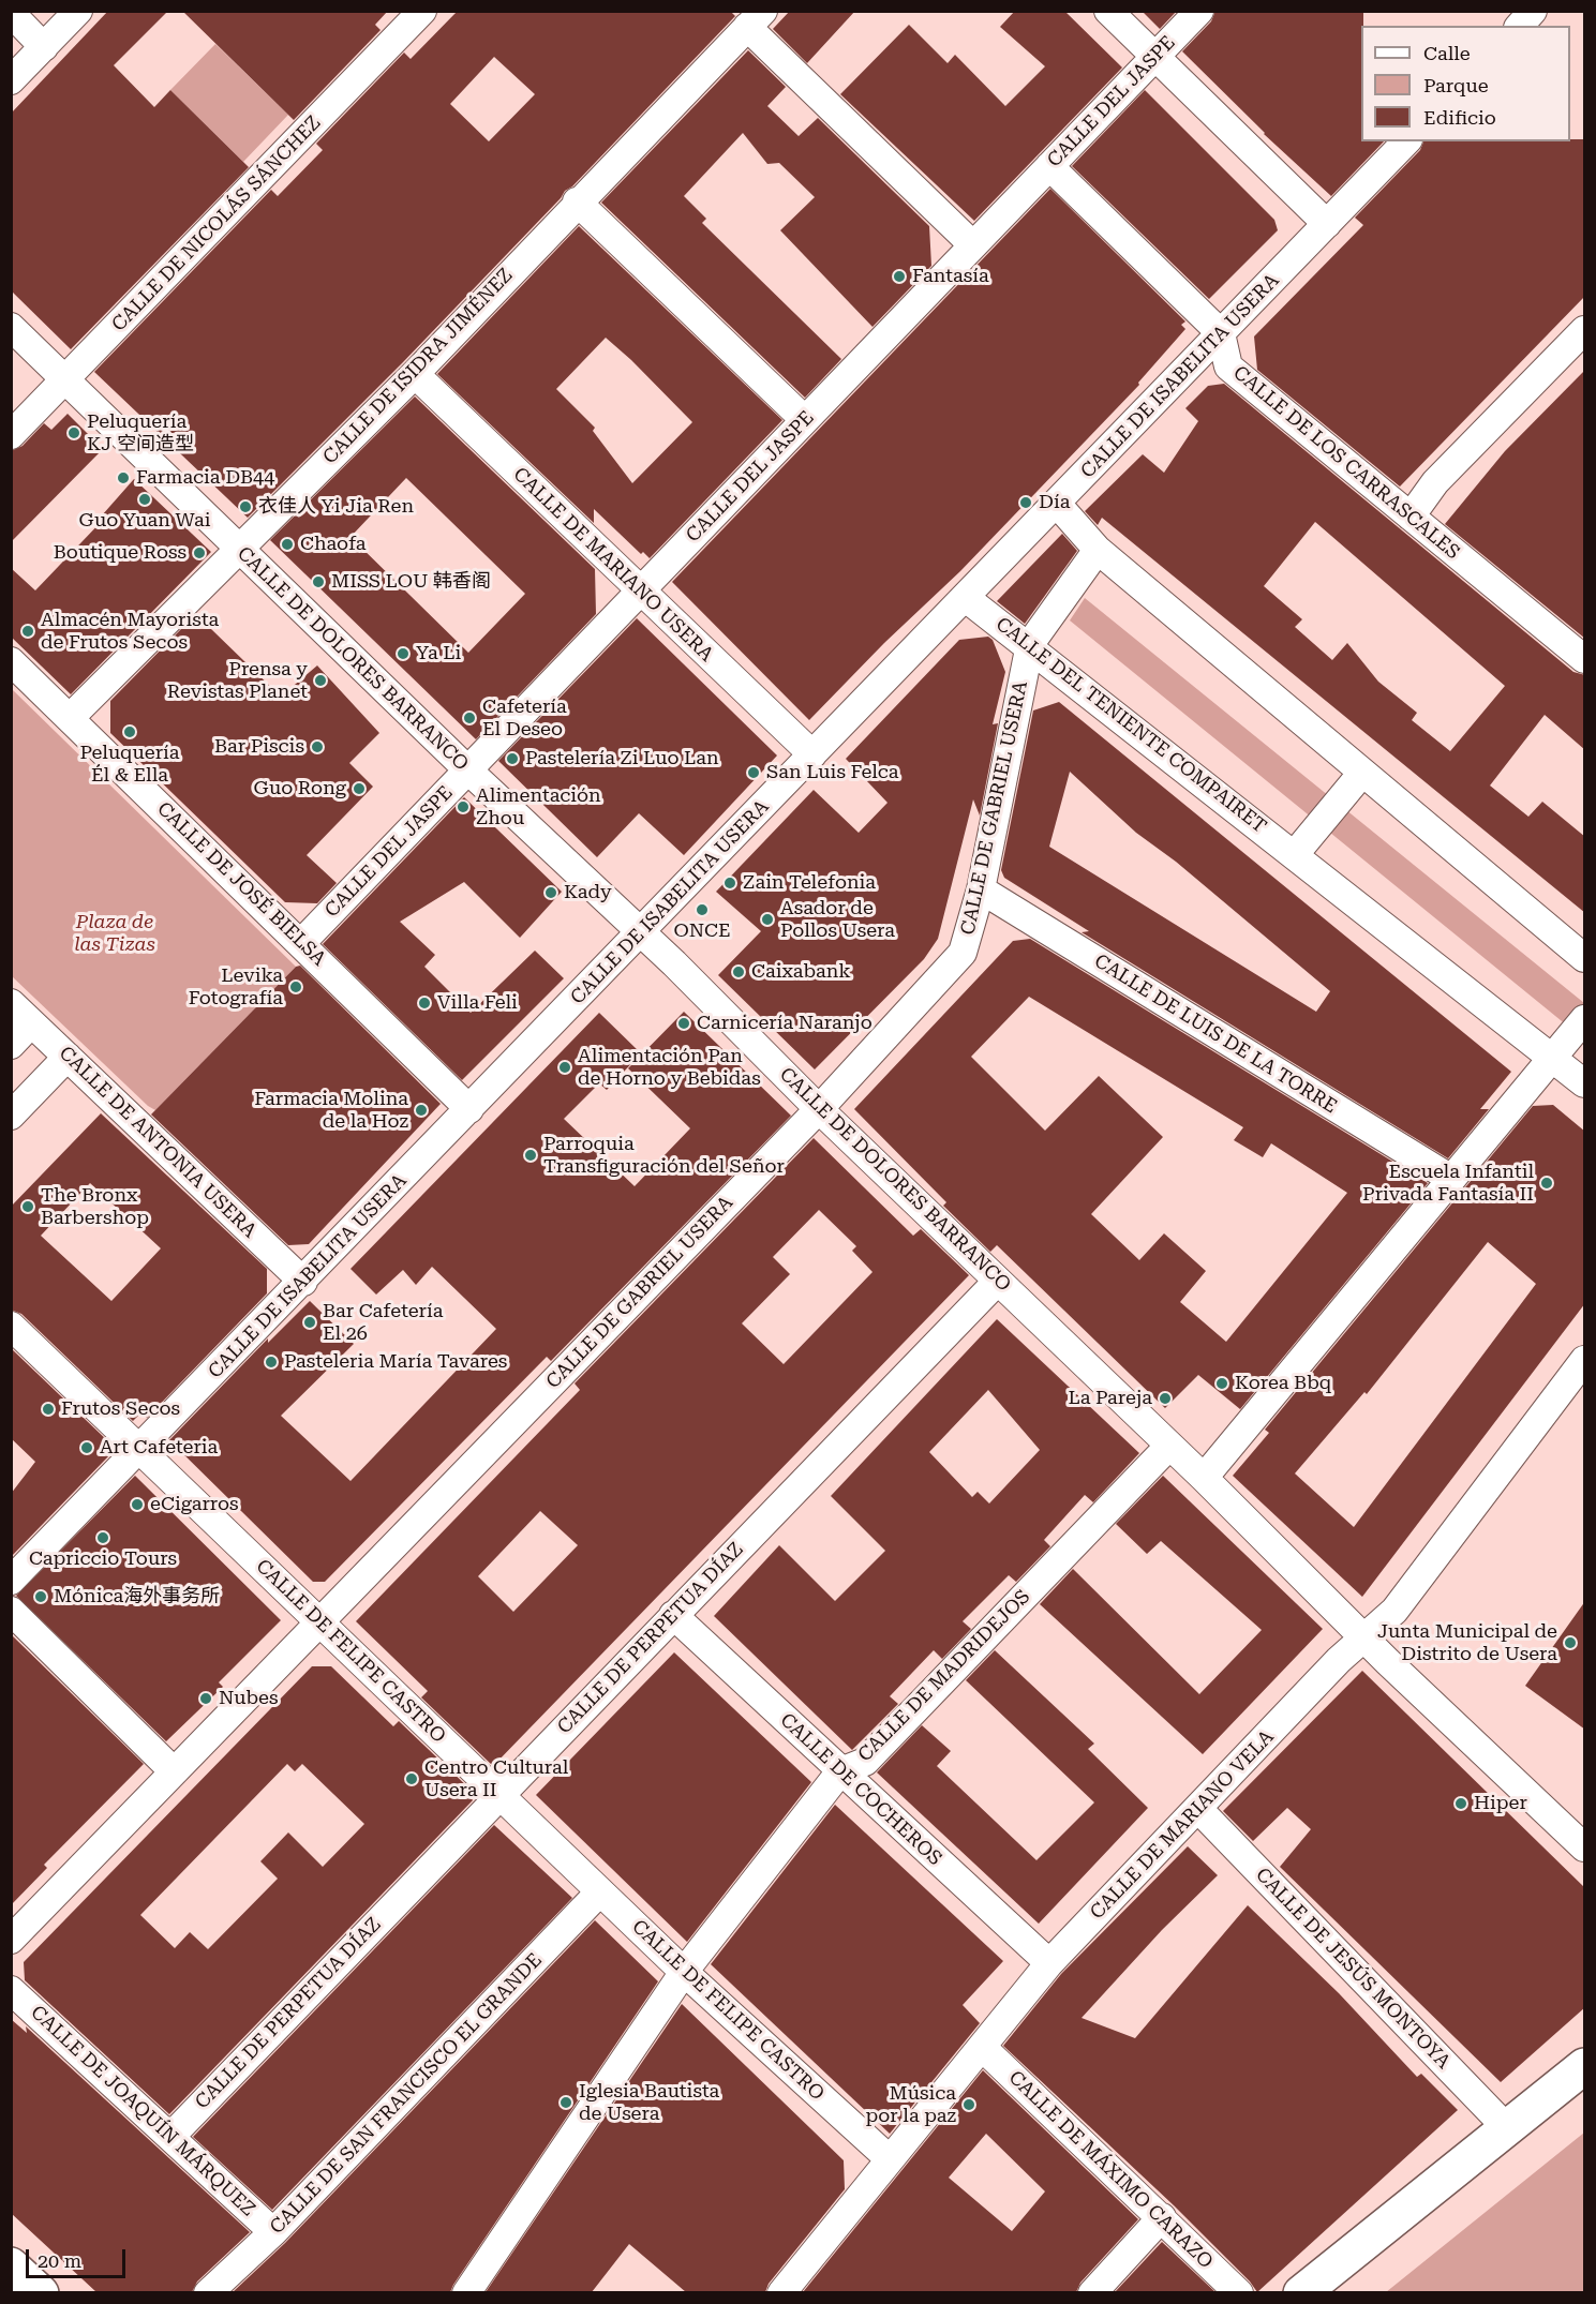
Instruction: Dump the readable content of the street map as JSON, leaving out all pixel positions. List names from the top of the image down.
{
  "streets": {
    "street": [
      "CALLE DEL JASPE",
      "CALLE DE NICOLÁS SÁNCHEZ",
      "CALLE DE ISIDRA JIMÉNEZ",
      "CALLE DE ISABELITA USERA",
      "CALLE DE LOS CARRASCALES",
      "CALLE DE MARIANO USERA",
      "CALLE DE DOLORES BARRANCO",
      "CALLE DEL TENIENTE COMPAIRET",
      "CALLE DE GABRIEL USERA",
      "CALLE DE JOSÉ BIELSA",
      "CALLE DE LUIS DE LA TORRE",
      "CALLE DE ANTONIA USERA",
      "CALLE DE PERPETUA DÍAZ",
      "CALLE DE FELIPE CASTRO",
      "CALLE DE MADRIDEJOS",
      "CALLE DE COCHEROS",
      "CALLE DE MARIANO VELA",
      "CALLE DE JESÚS MONTOYA",
      "CALLE DE SAN FRANCISCO EL GRANDE",
      "CALLE DE JOAQUÍN MÁRQUEZ",
      "CALLE DE MÁXIMO CARAZO"
    ]
  },
  "crossings": [
    ["CALLE DEL JASPE", "CALLE DE MARIANO USERA"],
    ["CALLE DEL JASPE", "CALLE DE DOLORES BARRANCO"],
    ["CALLE DEL JASPE", "CALLE DE JOSÉ BIELSA"],
    ["CALLE DE NICOLÁS SÁNCHEZ", "CALLE DE DOLORES BARRANCO"],
    ["CALLE DE ISIDRA JIMÉNEZ", "CALLE DE MARIANO USERA"],
    ["CALLE DE ISIDRA JIMÉNEZ", "CALLE DE DOLORES BARRANCO"],
    ["CALLE DE ISIDRA JIMÉNEZ", "CALLE DE JOSÉ BIELSA"],
    ["CALLE DE ISABELITA USERA", "CALLE DE LOS CARRASCALES"],
    ["CALLE DE ISABELITA USERA", "CALLE DE MARIANO USERA"],
    ["CALLE DE ISABELITA USERA", "CALLE DE DOLORES BARRANCO"],
    ["CALLE DE ISABELITA USERA", "CALLE DEL TENIENTE COMPAIRET"],
    ["CALLE DE ISABELITA USERA", "CALLE DE JOSÉ BIELSA"],
    ["CALLE DE ISABELITA USERA", "CALLE DE ANTONIA USERA"],
    ["CALLE DE ISABELITA USERA", "CALLE DE FELIPE CASTRO"],
    ["CALLE DE DOLORES BARRANCO", "CALLE DE GABRIEL USERA"],
    ["CALLE DE DOLORES BARRANCO", "CALLE DE PERPETUA DÍAZ"],
    ["CALLE DE DOLORES BARRANCO", "CALLE DE MADRIDEJOS"],
    ["CALLE DE DOLORES BARRANCO", "CALLE DE MARIANO VELA"],
    ["CALLE DEL TENIENTE COMPAIRET", "CALLE DE GABRIEL USERA"],
    ["CALLE DE GABRIEL USERA", "CALLE DE LUIS DE LA TORRE"],
    ["CALLE DE GABRIEL USERA", "CALLE DE FELIPE CASTRO"],
    ["CALLE DE PERPETUA DÍAZ", "CALLE DE FELIPE CASTRO"],
    ["CALLE DE PERPETUA DÍAZ", "CALLE DE COCHEROS"],
    ["CALLE DE PERPETUA DÍAZ", "CALLE DE JOAQUÍN MÁRQUEZ"],
    ["CALLE DE FELIPE CASTRO", "CALLE DE MADRIDEJOS"],
    ["CALLE DE FELIPE CASTRO", "CALLE DE MARIANO VELA"],
    ["CALLE DE FELIPE CASTRO", "CALLE DE SAN FRANCISCO EL GRANDE"],
    ["CALLE DE MADRIDEJOS", "CALLE DE COCHEROS"],
    ["CALLE DE COCHEROS", "CALLE DE MARIANO VELA"],
    ["CALLE DE MARIANO VELA", "CALLE DE JESÚS MONTOYA"],
    ["CALLE DE MARIANO VELA", "CALLE DE MÁXIMO CARAZO"],
    ["CALLE DE SAN FRANCISCO EL GRANDE", "CALLE DE JOAQUÍN MÁRQUEZ"]
  ],
  "parks": ["Plaza de las Tizas"],
  "places": [
    "Fantasía",
    "Peluquería KJ 空间造型",
    "Farmacia DB44",
    "Guo Yuan Wai",
    "Día",
    "衣佳人 Yi Jia Ren",
    "Chaofa",
    "Boutique Ross",
    "MISS LOU 韩香阁",
    "Almacén Mayorista de Frutos Secos",
    "Ya Li",
    "Prensa y Revistas Planet",
    "Cafetería El Deseo",
    "Peluquería Él & Ella",
    "Bar Piscis",
    "Pastelería Zi Luo Lan",
    "San Luis Felca",
    "Guo Rong",
    "Alimentación Zhou",
    "Zain Telefonia",
    "Kady",
    "ONCE",
    "Asador de Pollos Usera",
    "Caixabank",
    "Levika Fotografía",
    "Villa Feli",
    "Carnicería Naranjo",
    "Alimentación Pan de Horno y Bebidas",
    "Farmacia Molina de la Hoz",
    "Parroquia Transfiguración del Señor",
    "Escuela Infantil Privada Fantasía II",
    "The Bronx Barbershop",
    "Bar Cafetería El 26",
    "Pasteleria María Tavares",
    "Korea Bbq",
    "La Pareja",
    "Frutos Secos",
    "Art Cafeteria",
    "eCigarros",
    "Capriccio Tours",
    "Mónica海外事务所",
    "Junta Municipal de Distrito de Usera",
    "Nubes",
    "Centro Cultural Usera II",
    "Hiper",
    "Iglesia Bautista de Usera",
    "Música por la paz"
  ],
  "legend": ["Calle", "Parque", "Edificio"],
  "scale_bar": "20 m"
}
